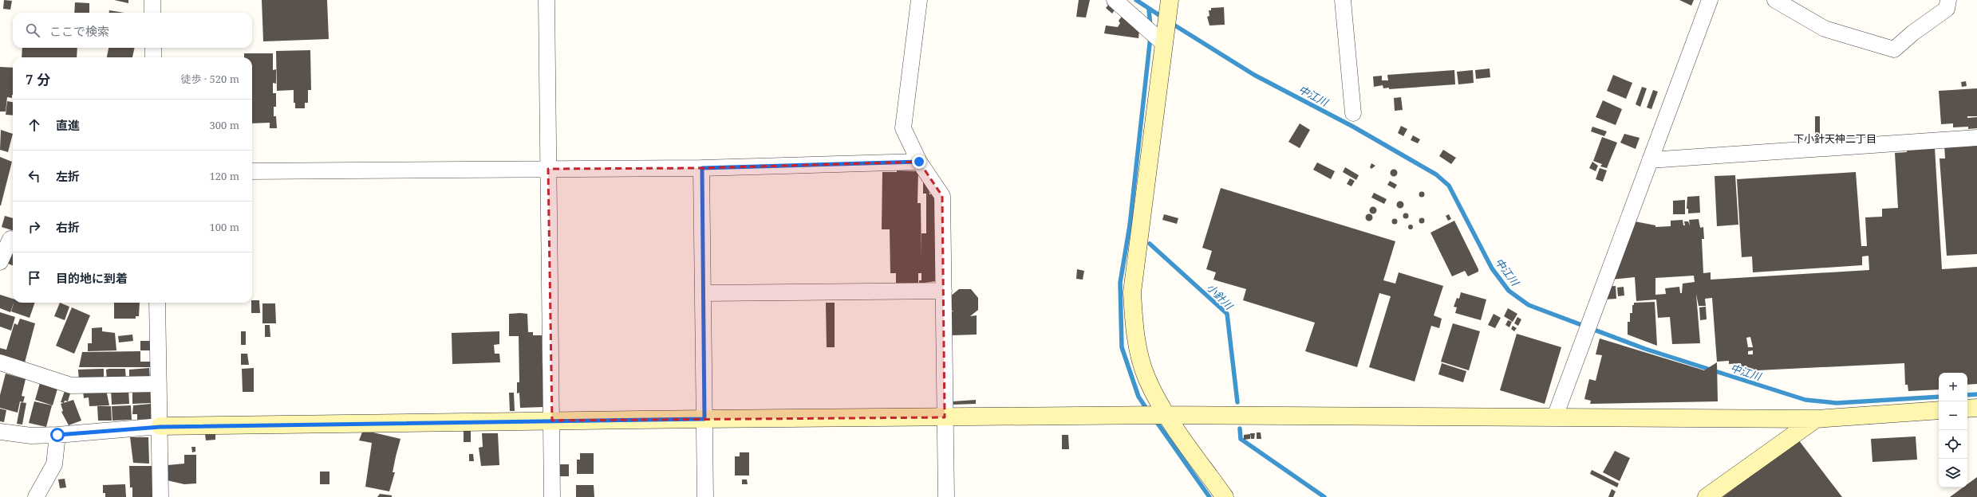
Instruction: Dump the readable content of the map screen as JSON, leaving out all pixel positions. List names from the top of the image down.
{
  "districts": ["下小針天神二丁目"],
  "water": ["中江川", "小針川"],
  "page": {
    "search": "ここで検索",
    "heading": ["7 分", "徒歩 · 520 m"],
    "list": [
      ["直進", "300 m"],
      ["左折", "120 m"],
      ["右折", "100 m"],
      "目的地に到着"
    ],
    "map_buttons": ["+", "−"]
  }
}
